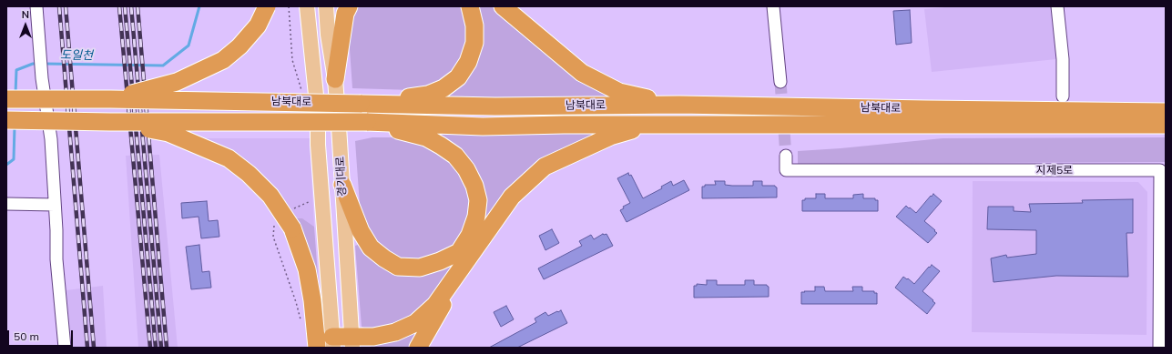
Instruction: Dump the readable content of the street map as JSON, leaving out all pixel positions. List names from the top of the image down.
{
  "streets": {
    "highway": ["남북대로"],
    "main road": ["경기대로"],
    "street": ["지제5로"]
  },
  "water": ["도일천"],
  "scale_bar": "50 m",
  "north": "top"
}
